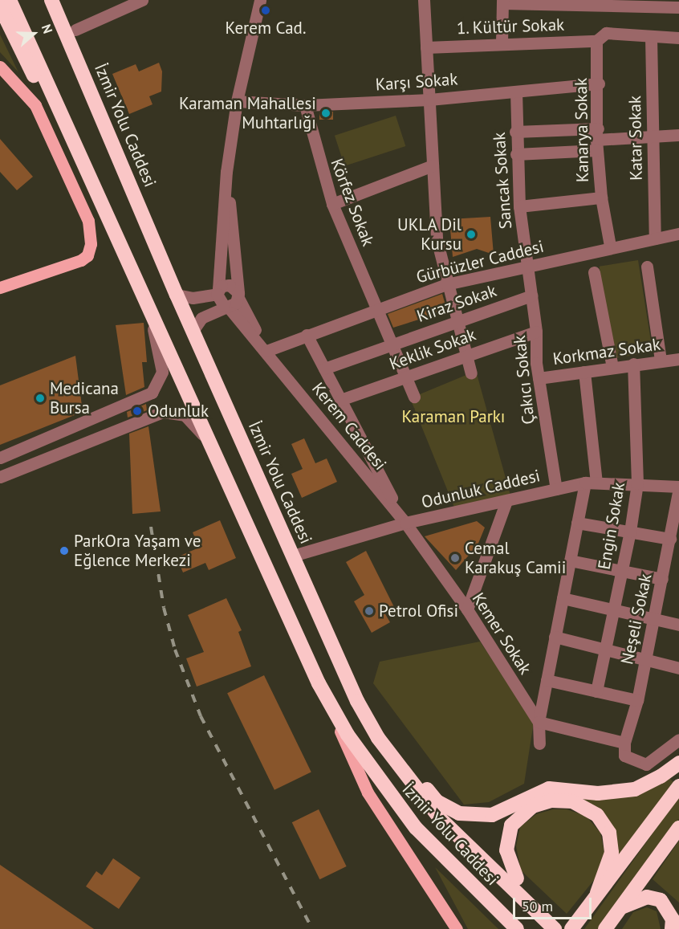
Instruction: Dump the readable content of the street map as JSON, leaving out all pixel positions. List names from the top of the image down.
{
  "streets": {
    "highway": ["İzmir Yolu Caddesi"],
    "street": [
      "1. Kültür Sokak",
      "Karşı Sokak",
      "Kanarya Sokak",
      "Katar Sokak",
      "Sancak Sokak",
      "Körfez Sokak",
      "Gürbüzler Caddesi",
      "Kiraz Sokak",
      "Keklik Sokak",
      "Korkmaz Sokak",
      "Çakıcı Sokak",
      "Kerem Caddesi",
      "Odunluk Caddesi",
      "Engin Sokak",
      "Neşeli Sokak",
      "Kemer Sokak"
    ]
  },
  "crossings": [
    ["1. Kültür Sokak", "Kanarya Sokak"],
    ["1. Kültür Sokak", "Katar Sokak"],
    ["Karşı Sokak", "Kanarya Sokak"],
    ["Karşı Sokak", "Sancak Sokak"],
    ["Karşı Sokak", "Körfez Sokak"],
    ["Karşı Sokak", "Kerem Caddesi"],
    ["İzmir Yolu Caddesi", "Odunluk Caddesi"],
    ["Kanarya Sokak", "Gürbüzler Caddesi"],
    ["Katar Sokak", "Gürbüzler Caddesi"],
    ["Sancak Sokak", "Gürbüzler Caddesi"],
    ["Sancak Sokak", "Çakıcı Sokak"],
    ["Körfez Sokak", "Gürbüzler Caddesi"],
    ["Gürbüzler Caddesi", "Çakıcı Sokak"],
    ["Gürbüzler Caddesi", "Kerem Caddesi"],
    ["Kiraz Sokak", "Çakıcı Sokak"],
    ["Keklik Sokak", "Çakıcı Sokak"],
    ["Korkmaz Sokak", "Çakıcı Sokak"],
    ["Korkmaz Sokak", "Engin Sokak"],
    ["Çakıcı Sokak", "Odunluk Caddesi"],
    ["Kerem Caddesi", "Odunluk Caddesi"],
    ["Kerem Caddesi", "Kemer Sokak"],
    ["Odunluk Caddesi", "Engin Sokak"],
    ["Odunluk Caddesi", "Neşeli Sokak"],
    ["Odunluk Caddesi", "Kemer Sokak"]
  ],
  "parks": ["Karaman Parkı"],
  "places": [
    "Kerem Cad.",
    "Karaman Mahallesi Muhtarlığı",
    "UKLA Dil Kursu",
    "Medicana Bursa",
    "Odunluk",
    "ParkOra Yaşam ve Eğlence Merkezi",
    "Cemal Karakuş Camii",
    "Petrol Ofisi"
  ],
  "scale_bar": "50 m",
  "north": "right"
}
